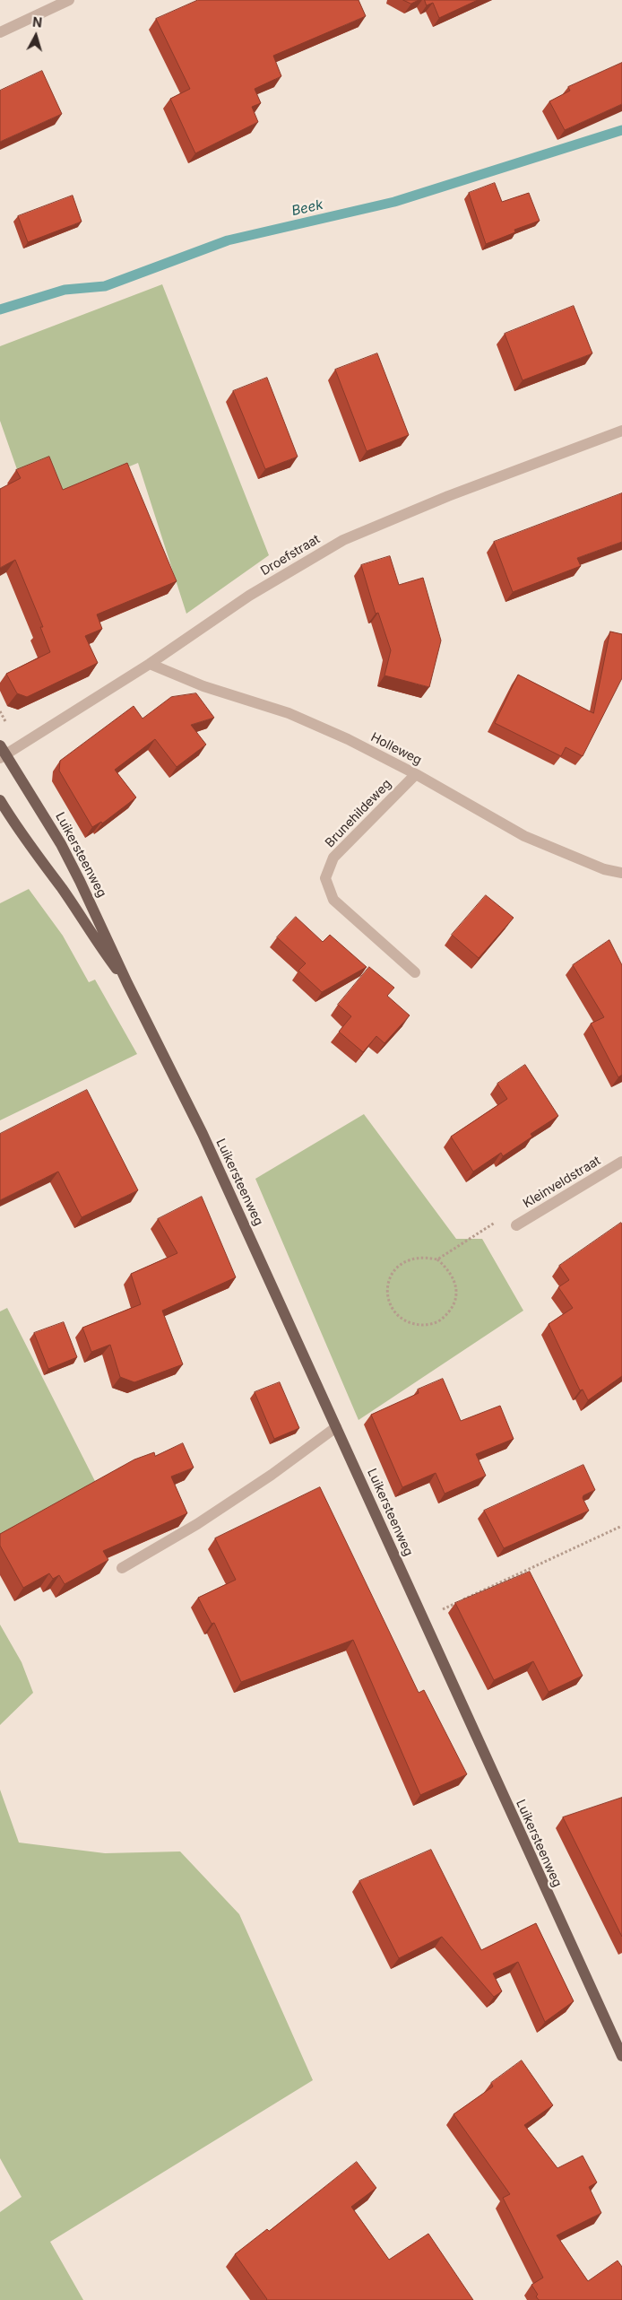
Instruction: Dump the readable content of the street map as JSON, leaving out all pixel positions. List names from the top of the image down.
{
  "streets": {
    "main road": ["Luikersteenweg"],
    "street": [
      "Droefstraat",
      "Holleweg",
      "Brunehildeweg",
      "Kleinveldstraat"
    ]
  },
  "crossings": [
    ["Droefstraat", "Holleweg"],
    ["Droefstraat", "Luikersteenweg"],
    ["Holleweg", "Brunehildeweg"]
  ],
  "water": ["Beek"],
  "north": "top"
}
